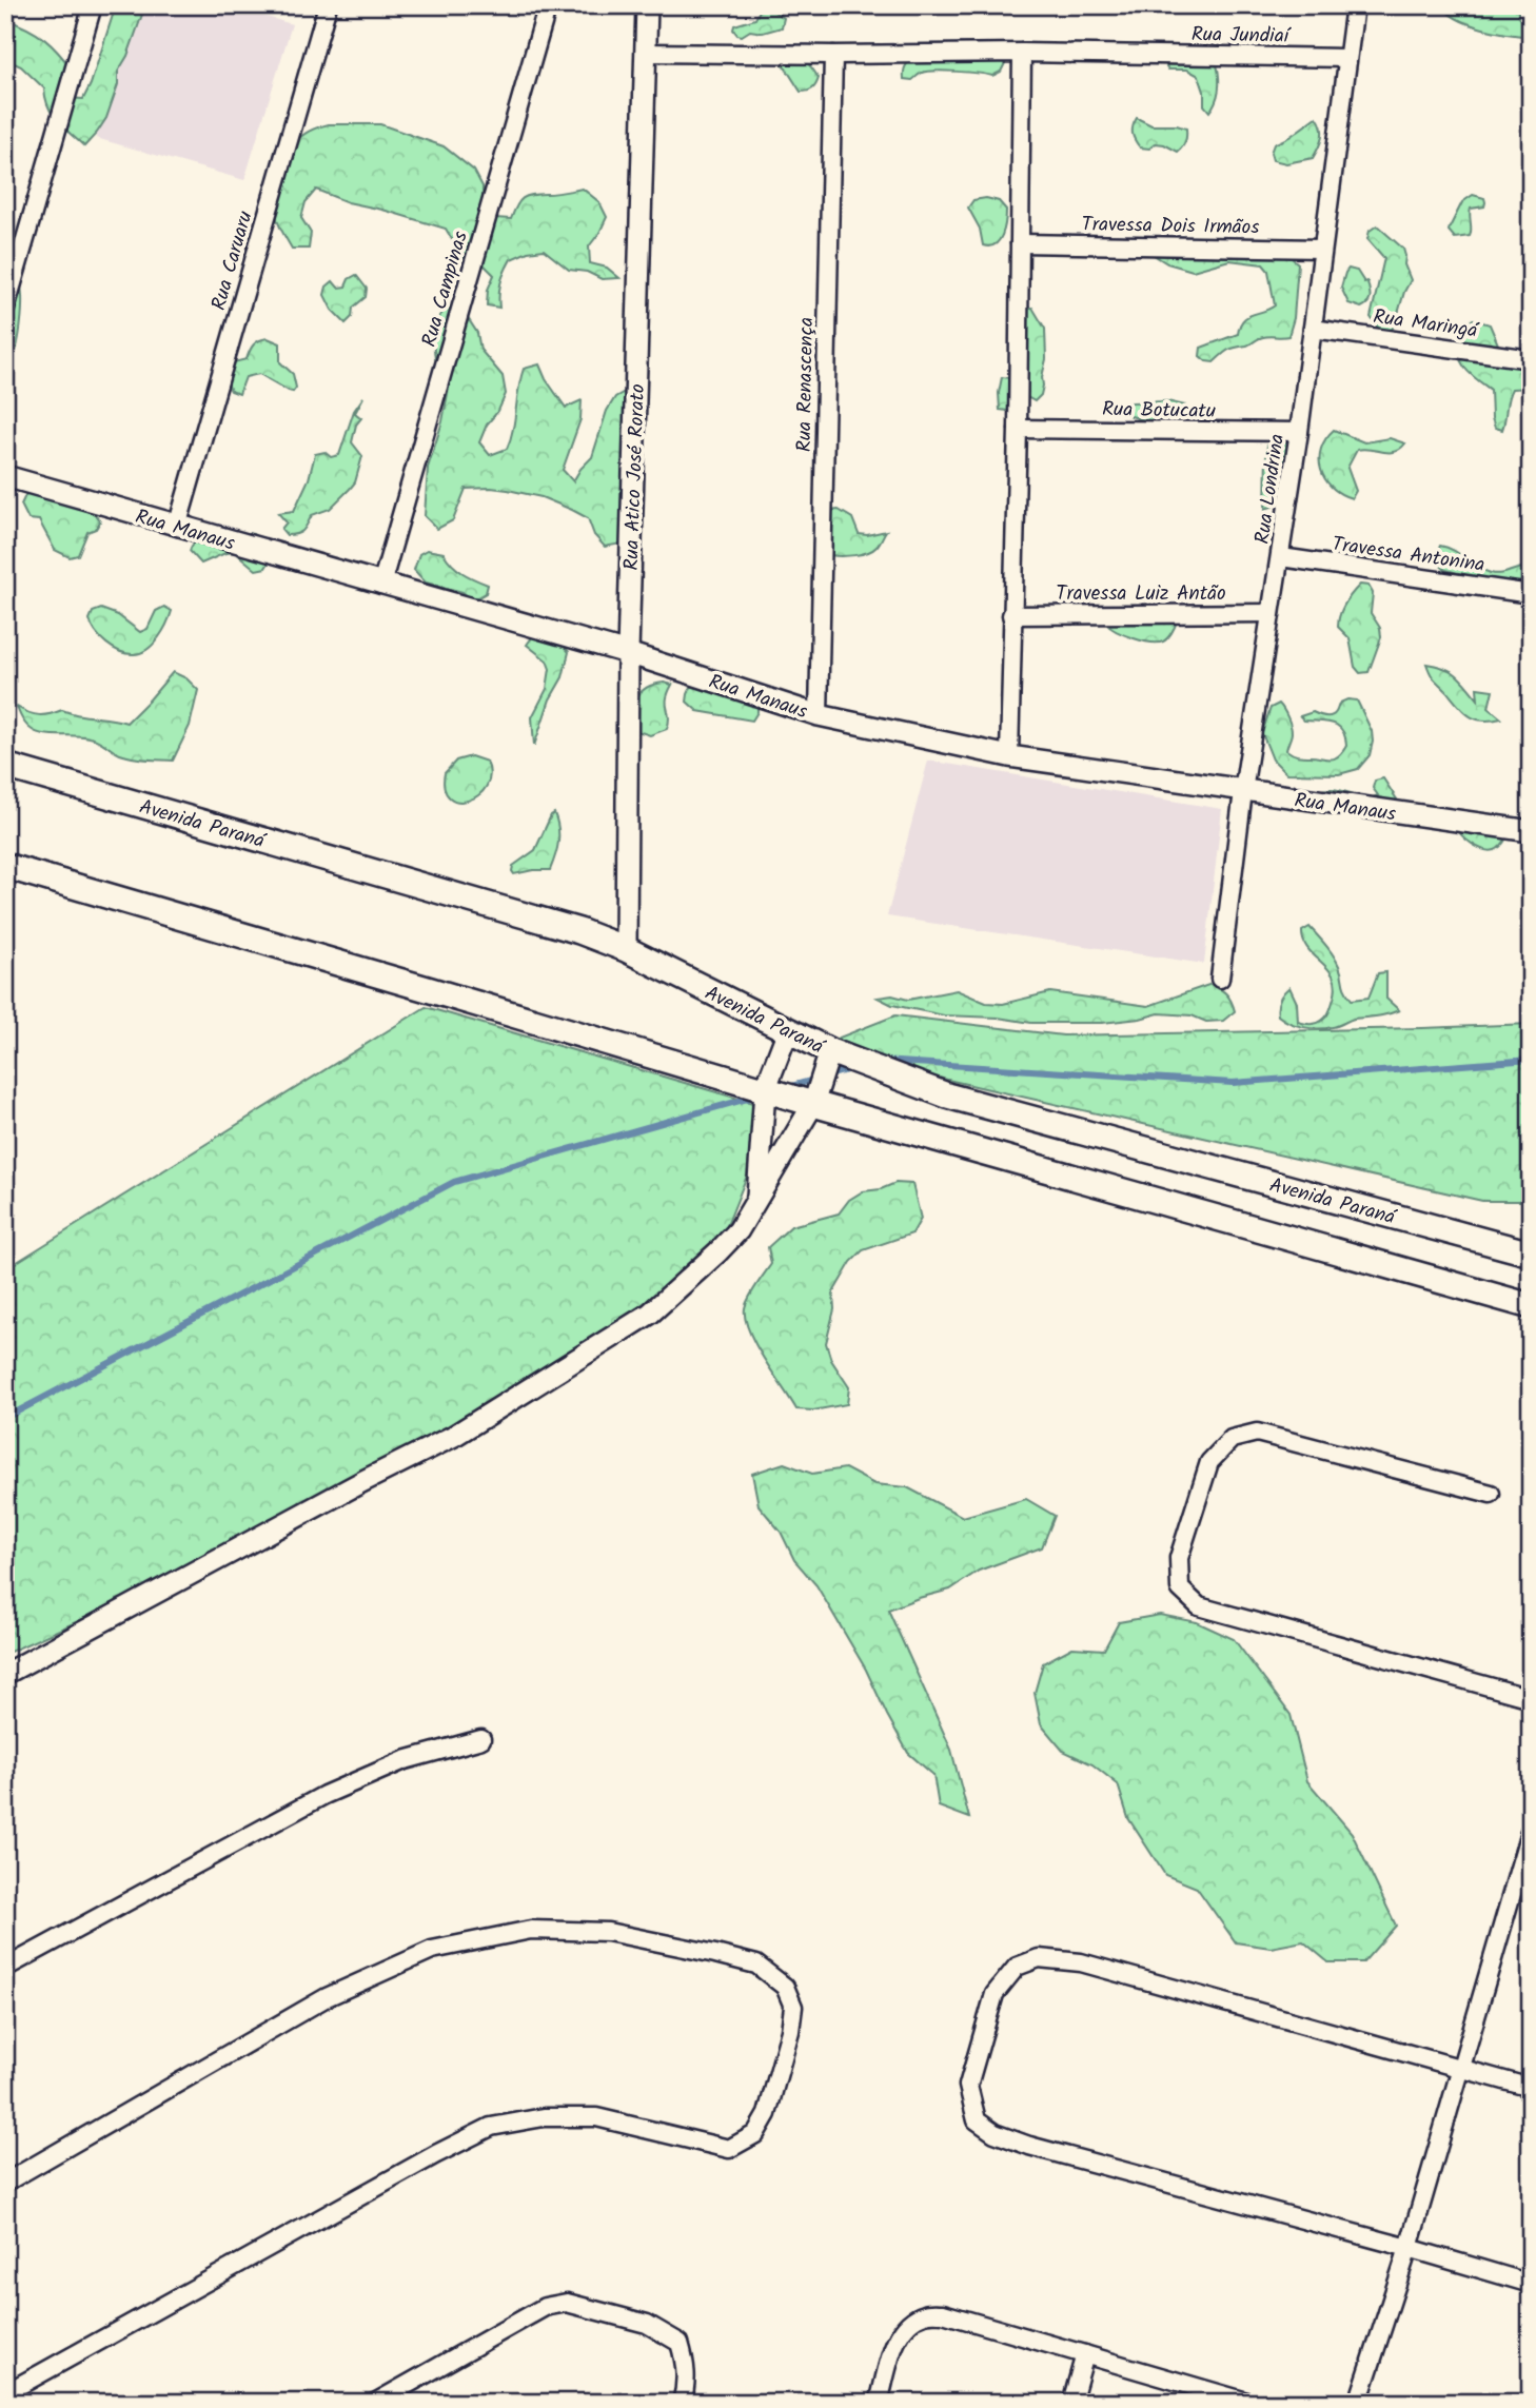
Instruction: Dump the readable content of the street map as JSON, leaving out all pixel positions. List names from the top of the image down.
{
  "streets": {
    "main road": ["Avenida Paraná"],
    "street": [
      "Rua Jundiaí",
      "Travessa Dois Irmãos",
      "Rua Caruaru",
      "Rua Campinas",
      "Rua Maringá",
      "Rua Renascença",
      "Rua Botucatu",
      "Rua Atico José Rorato",
      "Rua Londrina",
      "Rua Manaus",
      "Travessa Antonina",
      "Travessa Luiz Antão"
    ]
  },
  "crossings": [
    ["Rua Jundiaí", "Rua Renascença"],
    ["Rua Jundiaí", "Rua Atico José Rorato"],
    ["Rua Jundiaí", "Rua Londrina"],
    ["Travessa Dois Irmãos", "Rua Londrina"],
    ["Rua Caruaru", "Rua Manaus"],
    ["Rua Campinas", "Rua Manaus"],
    ["Rua Maringá", "Rua Londrina"],
    ["Rua Renascença", "Rua Manaus"],
    ["Rua Botucatu", "Rua Londrina"],
    ["Rua Atico José Rorato", "Rua Manaus"],
    ["Rua Atico José Rorato", "Avenida Paraná"],
    ["Rua Londrina", "Rua Manaus"],
    ["Rua Londrina", "Travessa Antonina"],
    ["Rua Londrina", "Travessa Luiz Antão"]
  ]
}
